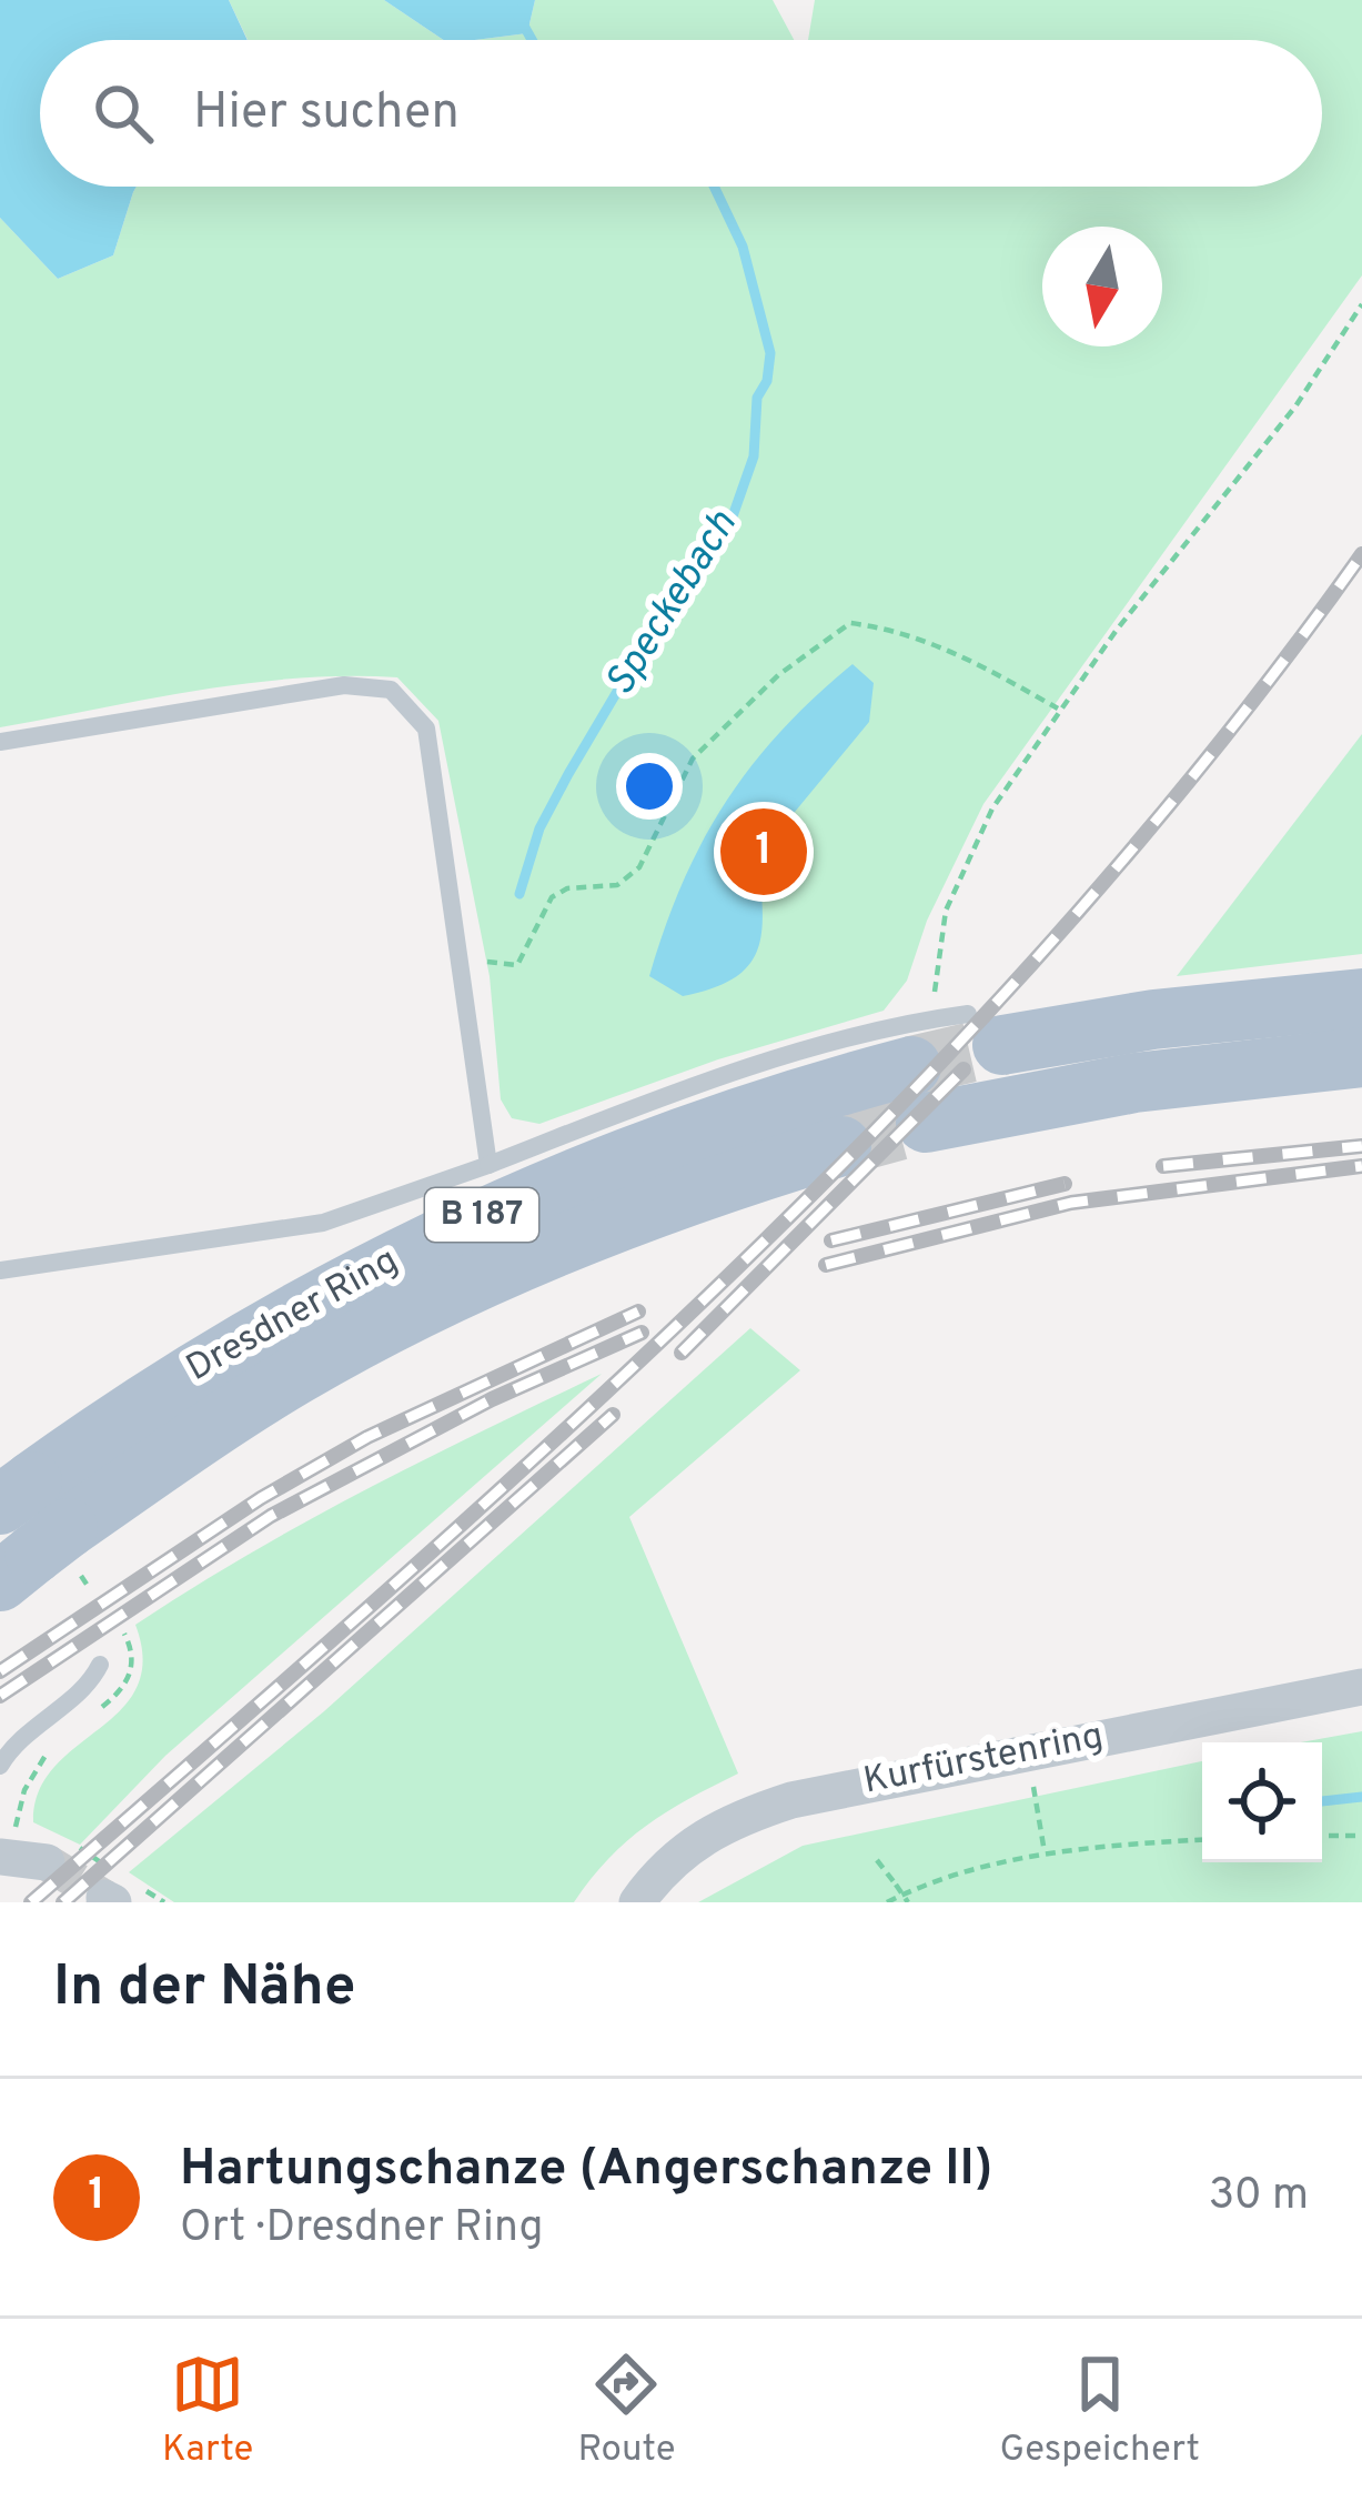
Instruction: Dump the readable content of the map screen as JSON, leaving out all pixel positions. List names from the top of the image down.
{
  "streets": {
    "main road": ["B 187", "Dresdner Ring"],
    "street": ["Kurfürstenring"]
  },
  "water": ["Speckebach"],
  "north": "bottom",
  "page": {
    "search": "Hier suchen",
    "pins": "1",
    "heading": "In der Nähe",
    "list": [
      {
        "mark": "1",
        "name": "Hartungschanze (Angerschanze II)",
        "note": "Ort · Dresdner Ring",
        "value": "30 m"
      }
    ],
    "nav": ["Karte", "Route", "Gespeichert"]
  }
}
